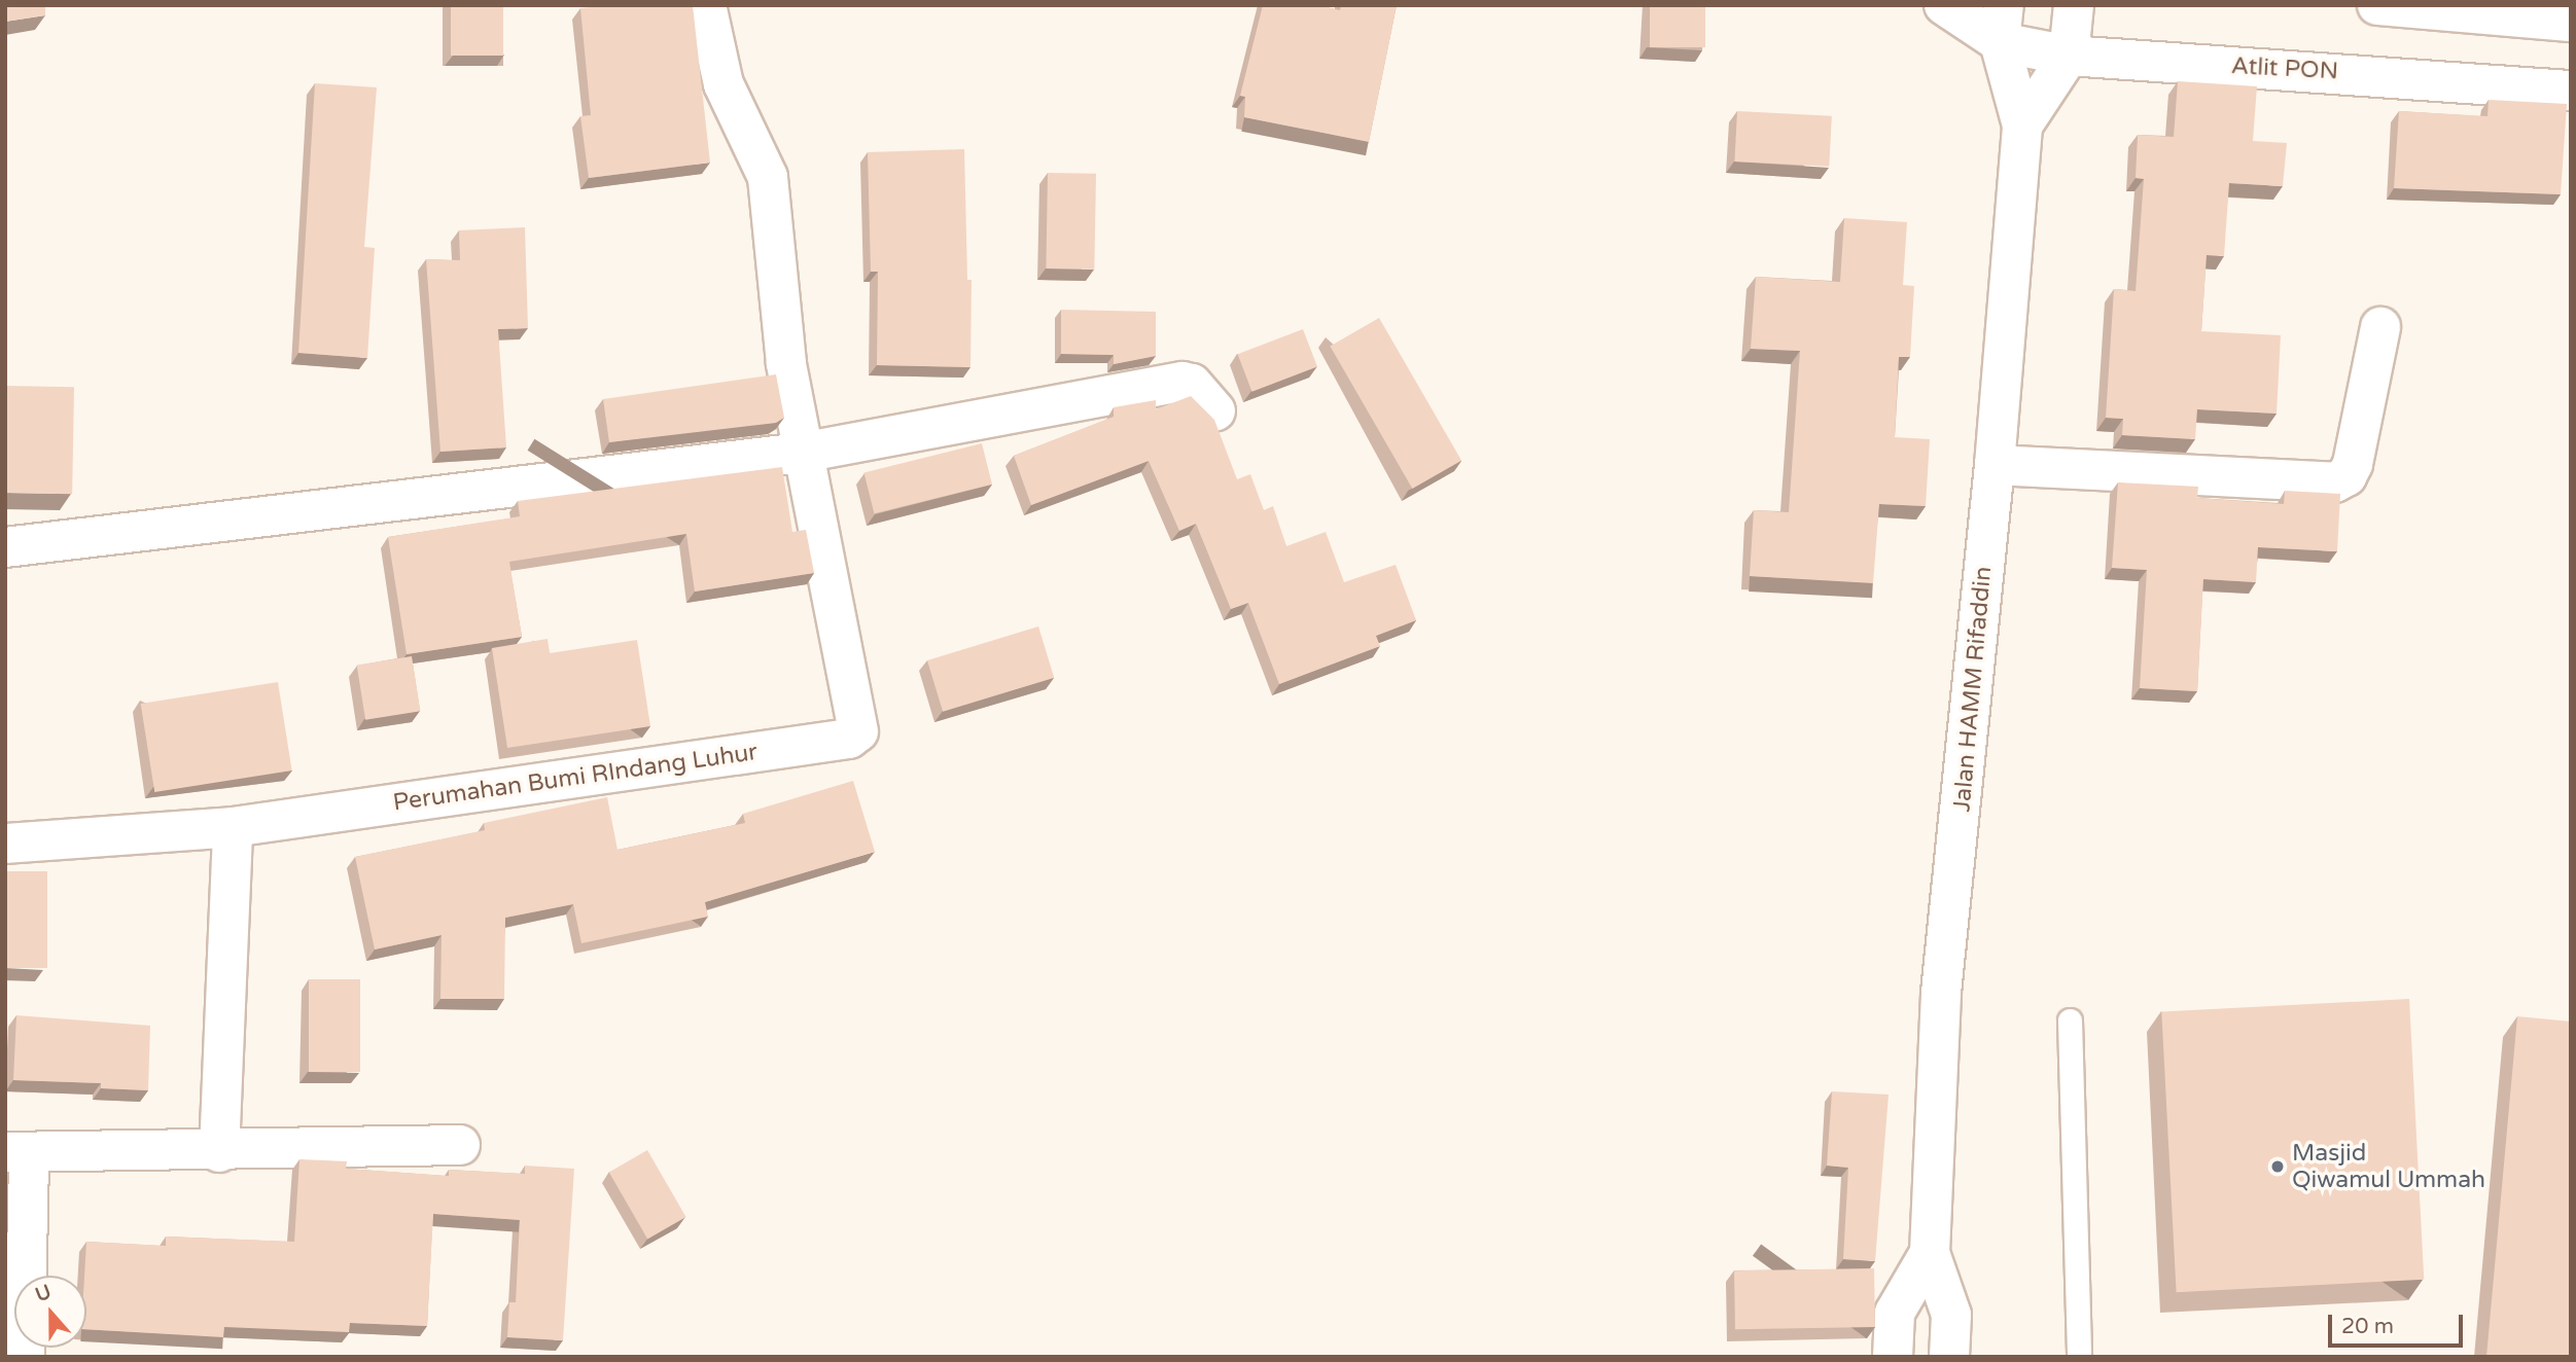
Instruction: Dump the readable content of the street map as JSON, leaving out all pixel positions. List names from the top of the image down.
{
  "streets": {
    "street": ["Atlit PON", "Jalan HAMM Rifaddin", "Perumahan Bumi RIndang Luhur"]
  },
  "crossings": [
    ["Atlit PON", "Jalan HAMM Rifaddin"]
  ],
  "places": ["Masjid Qiwamul Ummah"],
  "scale_bar": "20 m",
  "north": "top"
}
